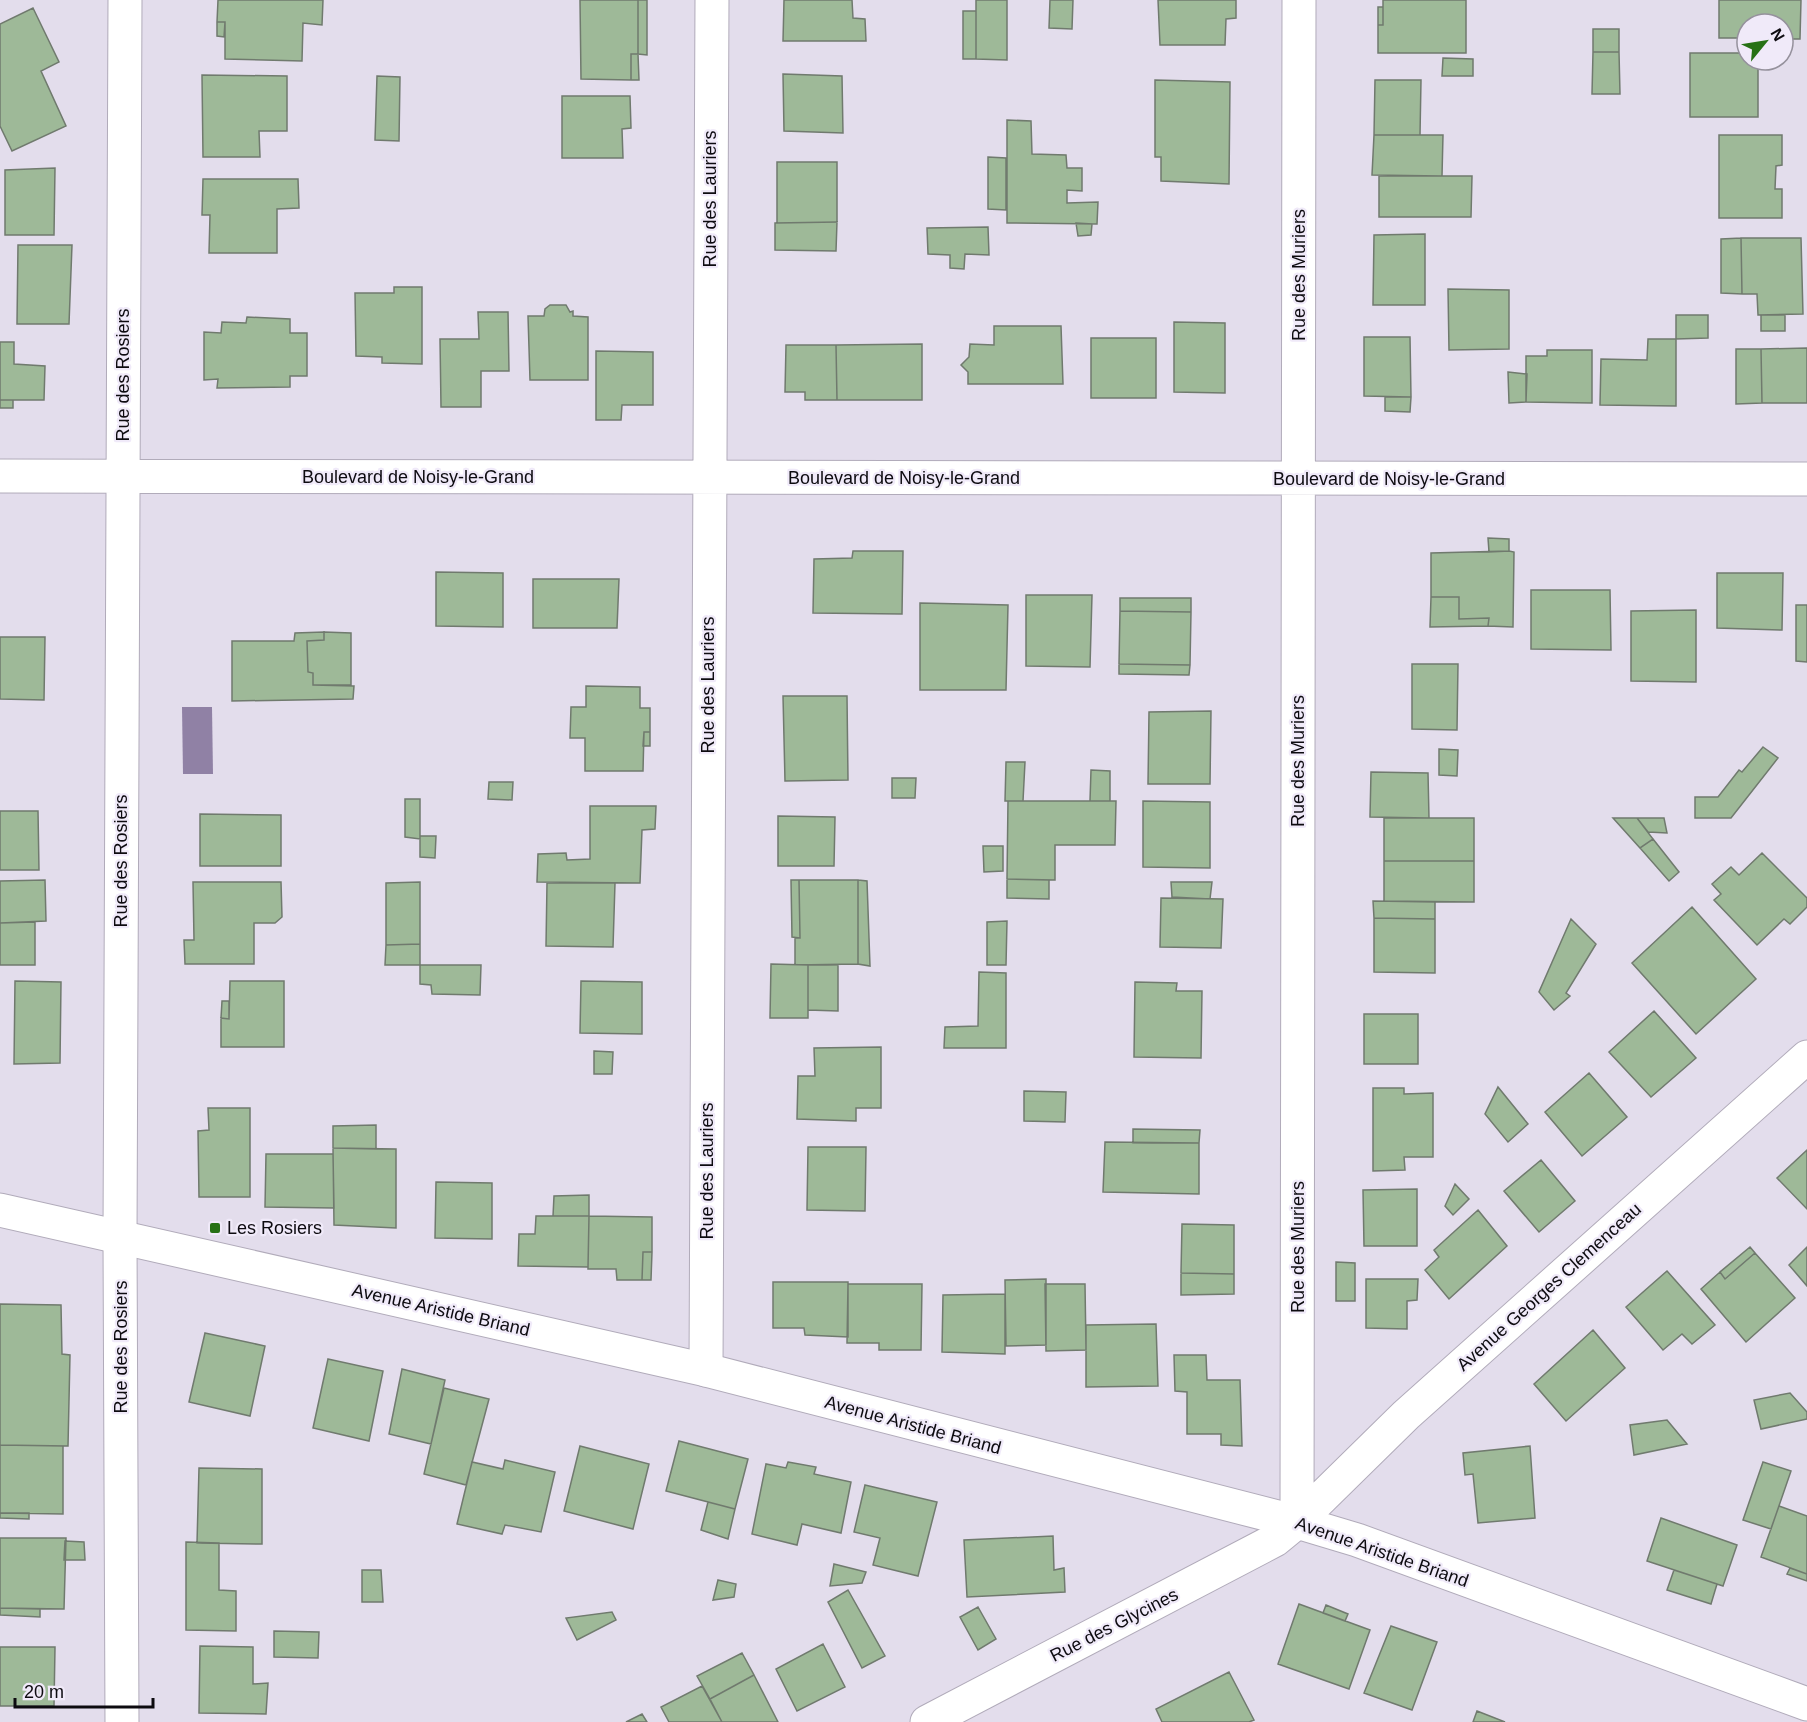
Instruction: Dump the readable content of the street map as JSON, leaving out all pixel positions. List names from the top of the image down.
{
  "streets": {
    "street": [
      "Rue des Lauriers",
      "Rue des Muriers",
      "Rue des Rosiers",
      "Boulevard de Noisy-le-Grand",
      "Avenue Georges Clemenceau",
      "Avenue Aristide Briand",
      "Rue des Glycines"
    ]
  },
  "crossings": [
    ["Rue des Lauriers", "Boulevard de Noisy-le-Grand"],
    ["Rue des Lauriers", "Avenue Aristide Briand"],
    ["Rue des Muriers", "Boulevard de Noisy-le-Grand"],
    ["Rue des Muriers", "Avenue Georges Clemenceau"],
    ["Rue des Muriers", "Avenue Aristide Briand"],
    ["Rue des Muriers", "Rue des Glycines"],
    ["Rue des Rosiers", "Boulevard de Noisy-le-Grand"],
    ["Rue des Rosiers", "Avenue Aristide Briand"],
    ["Avenue Georges Clemenceau", "Avenue Aristide Briand"],
    ["Avenue Georges Clemenceau", "Rue des Glycines"],
    ["Avenue Aristide Briand", "Rue des Glycines"]
  ],
  "places": {
    "transit": ["Les Rosiers"]
  },
  "scale_bar": "20 m",
  "north": "top right"
}
